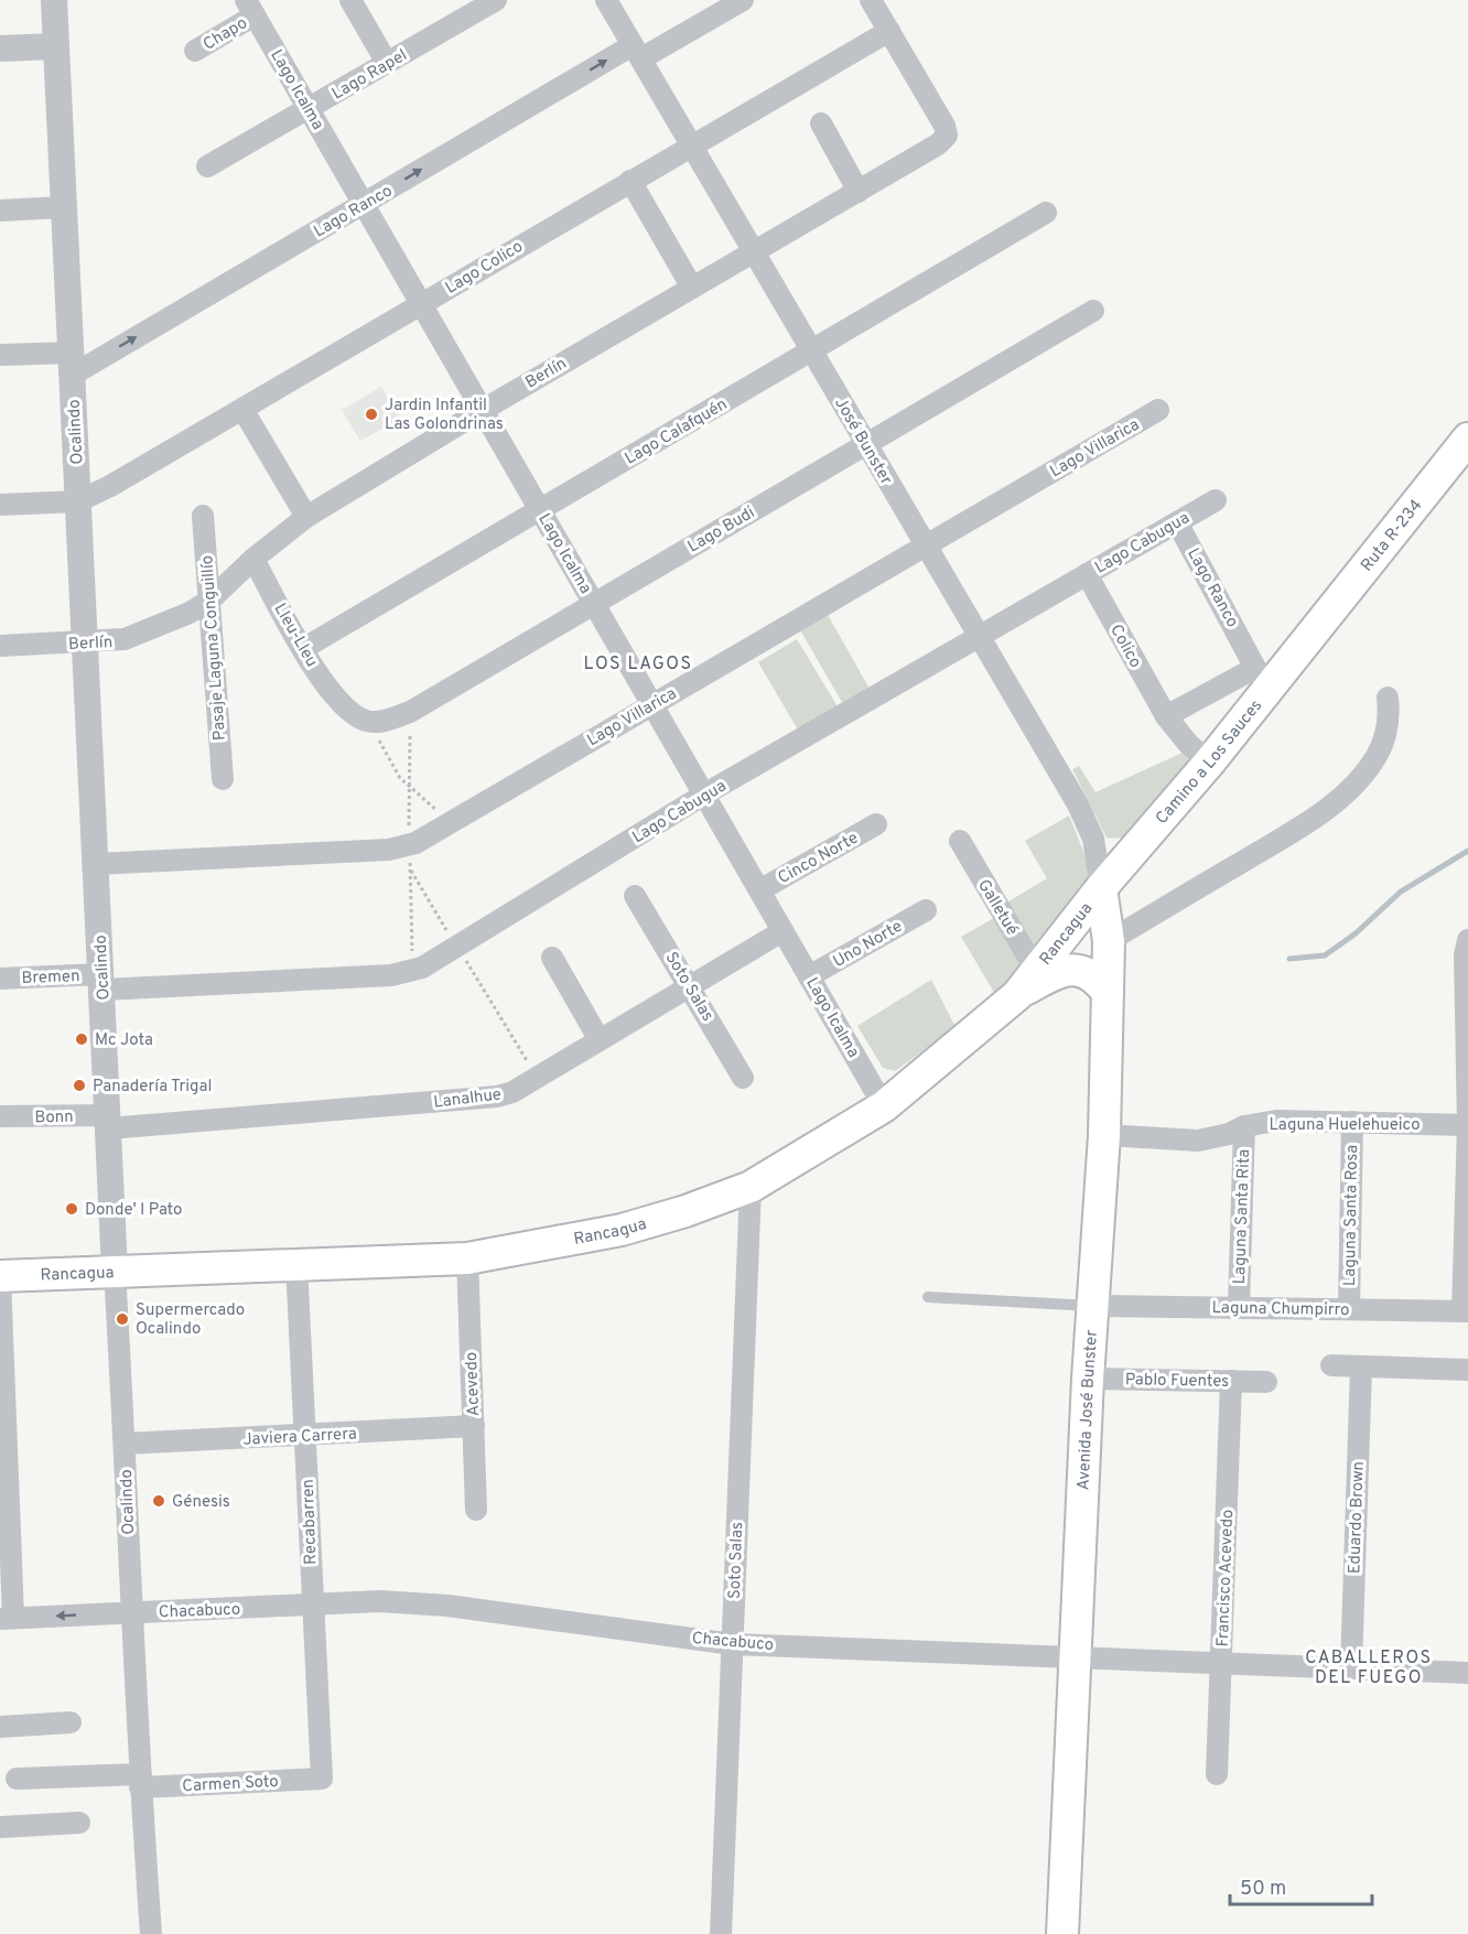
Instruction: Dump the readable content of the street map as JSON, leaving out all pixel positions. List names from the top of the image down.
{
  "streets": {
    "main road": [
      "Ruta R-234",
      "Camino a Los Sauces",
      "Rancagua",
      "Avenida José Bunster"
    ],
    "street": [
      "Chapo",
      "Lago Rapel",
      "Lago Icalma",
      "Lago Ranco",
      "Lago Colico",
      "Berlín",
      "Lago Calafquén",
      "Ocalindo",
      "José Bunster",
      "Lago Villarica",
      "Lago Budi",
      "Lago Cabugua",
      "Lleu-Lleu",
      "Colico",
      "Pasaje Laguna Conguillío",
      "Cinco Norte",
      "Galletué",
      "Uno Norte",
      "Bremen",
      "Soto Salas",
      "Lanalhue",
      "Bonn",
      "Laguna Huelehueico",
      "Laguna Santa Rosa",
      "Laguna Santa Rita",
      "Laguna Chumpirro",
      "Pablo Fuentes",
      "Acevedo",
      "Javiera Carrera",
      "Eduardo Brown",
      "Recabarren",
      "Francisco Acevedo",
      "Chacabuco",
      "Carmen Soto"
    ]
  },
  "crossings": [
    ["Chapo", "Lago Icalma"],
    ["Lago Rapel", "Lago Icalma"],
    ["Lago Icalma", "Lago Ranco"],
    ["Lago Icalma", "Lago Colico"],
    ["Lago Icalma", "Berlín"],
    ["Lago Icalma", "Lago Calafquén"],
    ["Lago Icalma", "Lago Villarica"],
    ["Lago Icalma", "Lago Budi"],
    ["Lago Icalma", "Lago Cabugua"],
    ["Lago Icalma", "Cinco Norte"],
    ["Lago Icalma", "Rancagua"],
    ["Lago Icalma", "Uno Norte"],
    ["Lago Icalma", "Lanalhue"],
    ["Lago Ranco", "Ocalindo"],
    ["Lago Ranco", "José Bunster"],
    ["Lago Ranco", "Lago Cabugua"],
    ["Lago Ranco", "Camino a Los Sauces"],
    ["Lago Colico", "Berlín"],
    ["Lago Colico", "Ocalindo"],
    ["Lago Colico", "José Bunster"],
    ["Berlín", "Ocalindo"],
    ["Berlín", "José Bunster"],
    ["Berlín", "Lleu-Lleu"],
    ["Berlín", "Pasaje Laguna Conguillío"],
    ["Lago Calafquén", "José Bunster"],
    ["Lago Calafquén", "Lleu-Lleu"],
    ["Ocalindo", "Lago Villarica"],
    ["Ocalindo", "Lago Cabugua"],
    ["Ocalindo", "Rancagua"],
    ["Ocalindo", "Bremen"],
    ["Ocalindo", "Lanalhue"],
    ["Ocalindo", "Bonn"],
    ["Ocalindo", "Javiera Carrera"],
    ["Ocalindo", "Chacabuco"],
    ["Ocalindo", "Carmen Soto"],
    ["José Bunster", "Lago Villarica"],
    ["José Bunster", "Lago Budi"],
    ["José Bunster", "Lago Cabugua"],
    ["José Bunster", "Camino a Los Sauces"],
    ["José Bunster", "Rancagua"],
    ["José Bunster", "Avenida José Bunster"],
    ["Lago Budi", "Lleu-Lleu"],
    ["Ruta R-234", "Camino a Los Sauces"],
    ["Lago Cabugua", "Colico"],
    ["Lago Cabugua", "Bremen"],
    ["Colico", "Camino a Los Sauces"],
    ["Camino a Los Sauces", "Rancagua"],
    ["Camino a Los Sauces", "Avenida José Bunster"],
    ["Galletué", "Rancagua"],
    ["Rancagua", "Soto Salas"],
    ["Rancagua", "Acevedo"],
    ["Rancagua", "Avenida José Bunster"],
    ["Rancagua", "Recabarren"],
    ["Soto Salas", "Lanalhue"],
    ["Soto Salas", "Chacabuco"],
    ["Lanalhue", "Bonn"],
    ["Laguna Huelehueico", "Laguna Santa Rosa"],
    ["Laguna Huelehueico", "Laguna Santa Rita"],
    ["Laguna Huelehueico", "Avenida José Bunster"],
    ["Laguna Santa Rosa", "Laguna Chumpirro"],
    ["Laguna Santa Rita", "Laguna Chumpirro"],
    ["Laguna Chumpirro", "Avenida José Bunster"],
    ["Pablo Fuentes", "Avenida José Bunster"],
    ["Pablo Fuentes", "Francisco Acevedo"],
    ["Acevedo", "Javiera Carrera"],
    ["Avenida José Bunster", "Chacabuco"],
    ["Javiera Carrera", "Recabarren"],
    ["Eduardo Brown", "Chacabuco"],
    ["Recabarren", "Chacabuco"],
    ["Recabarren", "Carmen Soto"],
    ["Francisco Acevedo", "Chacabuco"]
  ],
  "one_way": ["Lago Ranco"],
  "districts": ["LOS LAGOS", "CABALLEROS DEL FUEGO"],
  "places": [
    "Jardin Infantil Las Golondrinas",
    "Mc Jota",
    "Panadería Trigal",
    "Donde' l Pato",
    "Supermercado Ocalindo",
    "Génesis"
  ],
  "scale_bar": "50 m"
}
